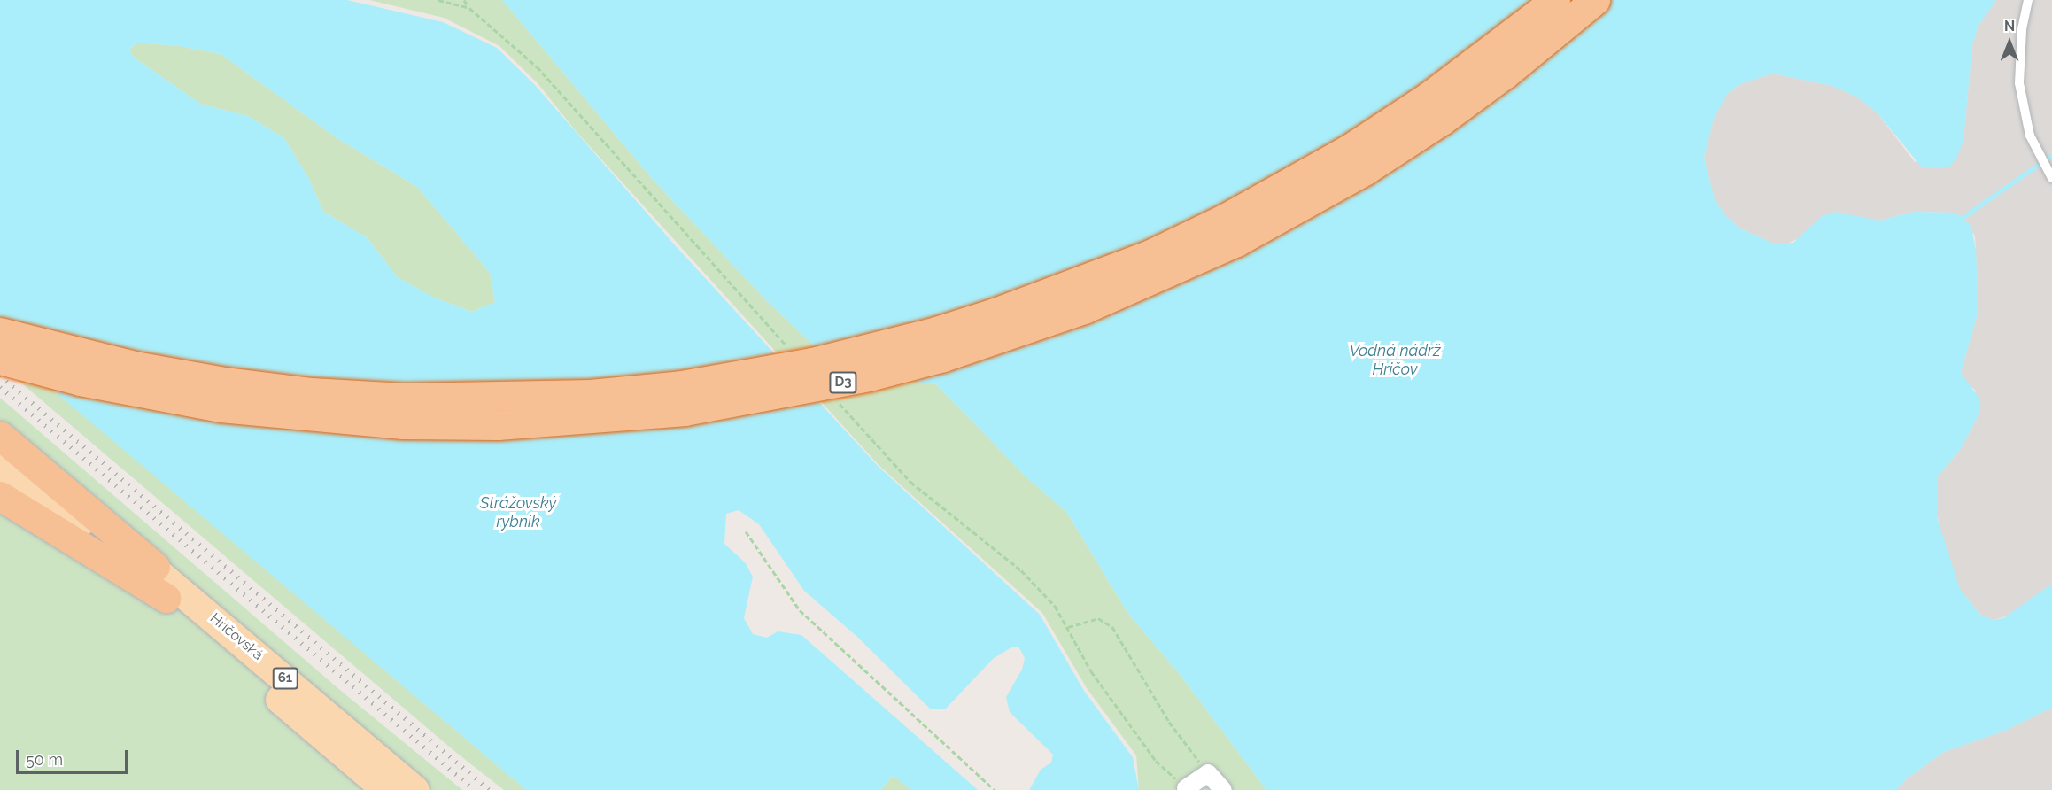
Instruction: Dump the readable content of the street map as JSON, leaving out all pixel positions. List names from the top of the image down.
{
  "streets": {
    "highway": ["D3"],
    "main road": ["Hričovská", "61"]
  },
  "crossings": [
    ["Hričovská", "61"]
  ],
  "water": ["Vodná nádrž Hričov", "Strážovský rybník"],
  "scale_bar": "50 m",
  "north": "top"
}
